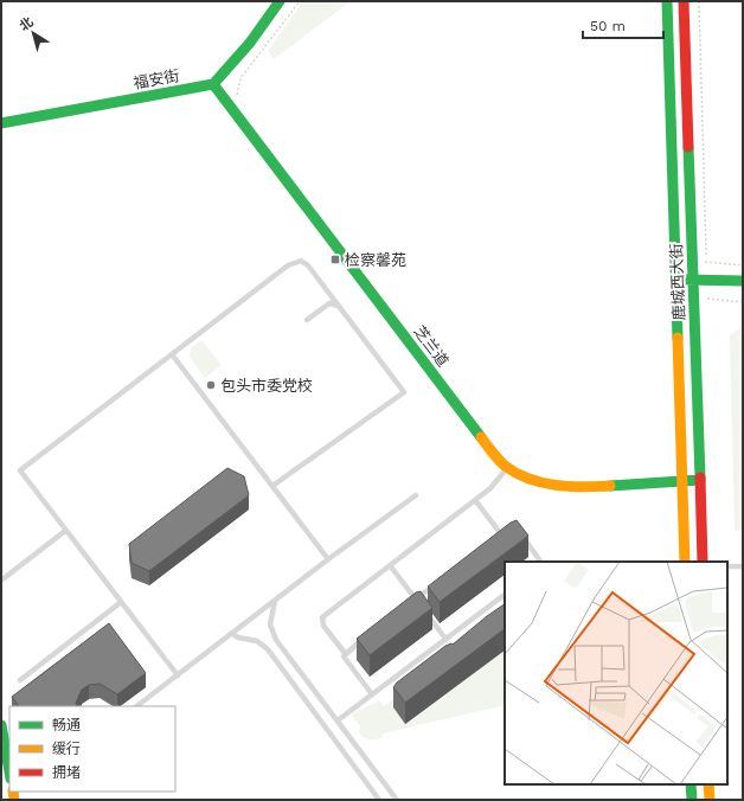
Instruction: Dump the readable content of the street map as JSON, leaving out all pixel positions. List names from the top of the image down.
{
  "streets": {
    "main road": ["福安街", "鹿城西大街", "芝兰道"]
  },
  "crossings": [
    ["福安街", "芝兰道"],
    ["鹿城西大街", "芝兰道"]
  ],
  "places": {
    "transit": ["检察馨苑"],
    "other": ["包头市委党校"]
  },
  "legend": ["畅通", "缓行", "拥堵"],
  "scale_bar": "50 m",
  "north": "top left"
}
